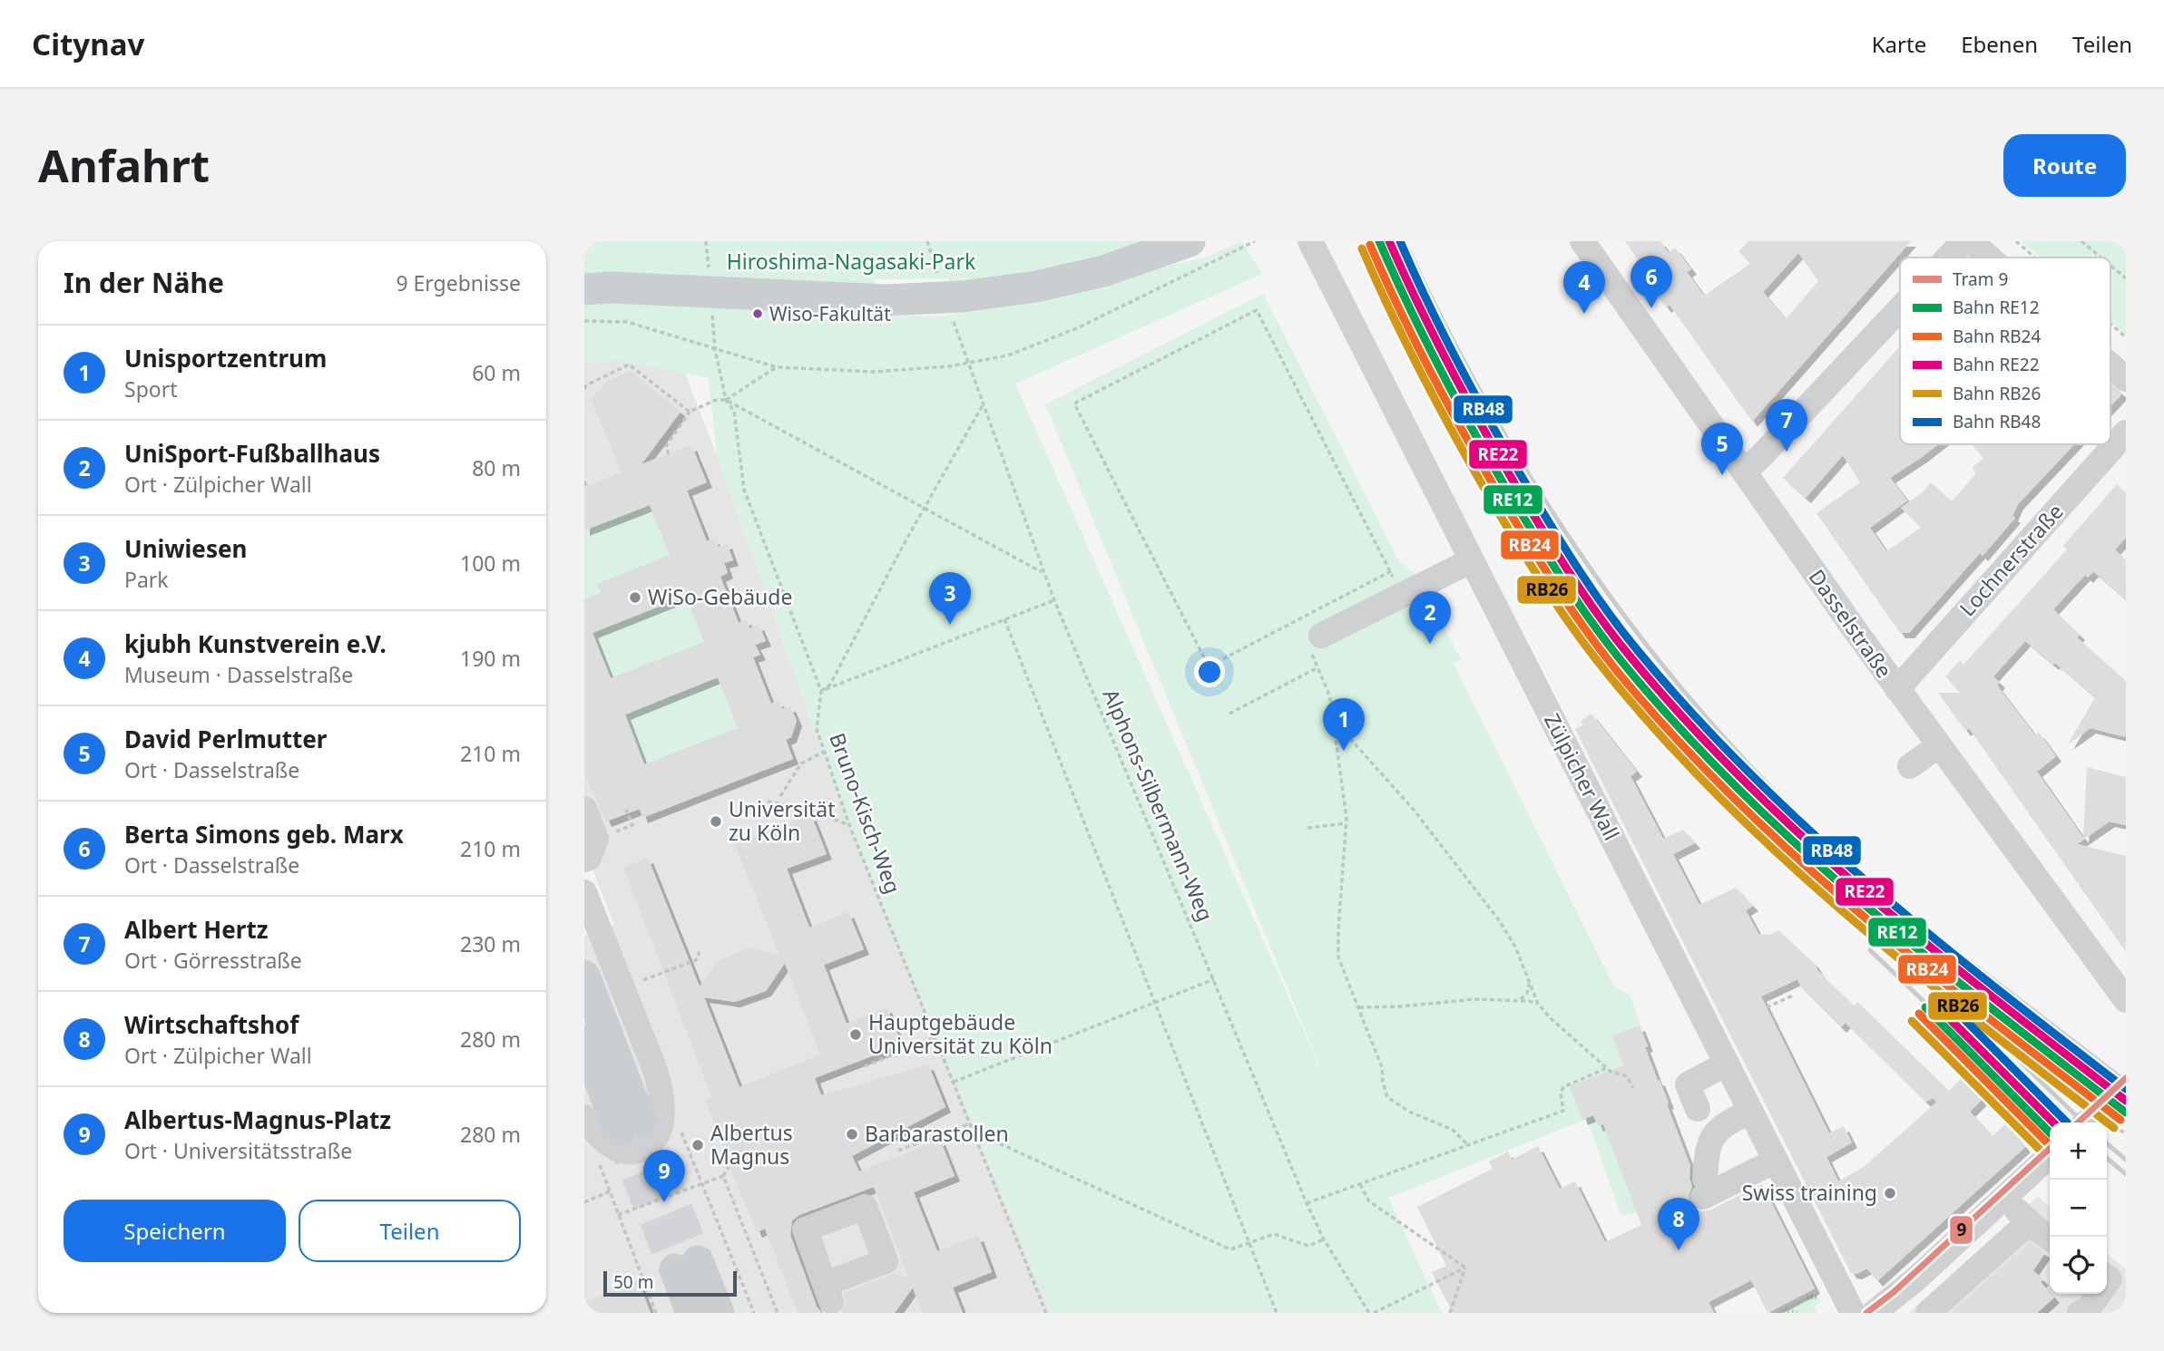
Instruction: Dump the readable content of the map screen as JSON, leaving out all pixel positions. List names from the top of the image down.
{
  "streets": {
    "street": ["Lochnerstraße", "Dasselstraße", "Zülpicher Wall"],
    "path": ["Alphons-Silbermann-Weg", "Bruno-Kisch-Weg"]
  },
  "crossings": [
    ["Lochnerstraße", "Dasselstraße"]
  ],
  "parks": ["Hiroshima-Nagasaki-Park"],
  "places": [
    "Wiso-Fakultät",
    "WiSo-Gebäude",
    "Universität zu Köln",
    "Hauptgebäude Universität zu Köln",
    "Barbarastollen",
    "Albertus Magnus",
    "Swiss training"
  ],
  "lines": [
    "rail line RE12",
    "rail line RE22",
    "rail line RB48",
    "rail line RB24",
    "rail line RB26",
    "tram line 9"
  ],
  "legend": [
    "Tram 9",
    "Bahn RE12",
    "Bahn RB24",
    "Bahn RE22",
    "Bahn RB26",
    "Bahn RB48"
  ],
  "scale_bar": "50 m",
  "page": {
    "header": "Citynav",
    "nav": ["Karte", "Ebenen", "Teilen"],
    "buttons": [
      "Route",
      ["Speichern", "Teilen"]
    ],
    "title": "Anfahrt",
    "heading": ["In der Nähe", "9 Ergebnisse"],
    "pins": [
      "6",
      "4",
      "7",
      "5",
      "3",
      "2",
      "1",
      "9",
      "8"
    ],
    "list": [
      {
        "mark": "1",
        "name": "Unisportzentrum",
        "note": "Sport",
        "value": "60 m"
      },
      {
        "mark": "2",
        "name": "UniSport-Fußballhaus",
        "note": "Ort · Zülpicher Wall",
        "value": "80 m"
      },
      {
        "mark": "3",
        "name": "Uniwiesen",
        "note": "Park",
        "value": "100 m"
      },
      {
        "mark": "4",
        "name": "kjubh Kunstverein e.V.",
        "note": "Museum · Dasselstraße",
        "value": "190 m"
      },
      {
        "mark": "5",
        "name": "David Perlmutter",
        "note": "Ort · Dasselstraße",
        "value": "210 m"
      },
      {
        "mark": "6",
        "name": "Berta Simons geb. Marx",
        "note": "Ort · Dasselstraße",
        "value": "210 m"
      },
      {
        "mark": "7",
        "name": "Albert Hertz",
        "note": "Ort · Görresstraße",
        "value": "230 m"
      },
      {
        "mark": "8",
        "name": "Wirtschaftshof",
        "note": "Ort · Zülpicher Wall",
        "value": "280 m"
      },
      {
        "mark": "9",
        "name": "Albertus-Magnus-Platz",
        "note": "Ort · Universitätsstraße",
        "value": "280 m"
      }
    ],
    "map_buttons": ["+", "−"],
    "scale": "50 m"
  }
}
